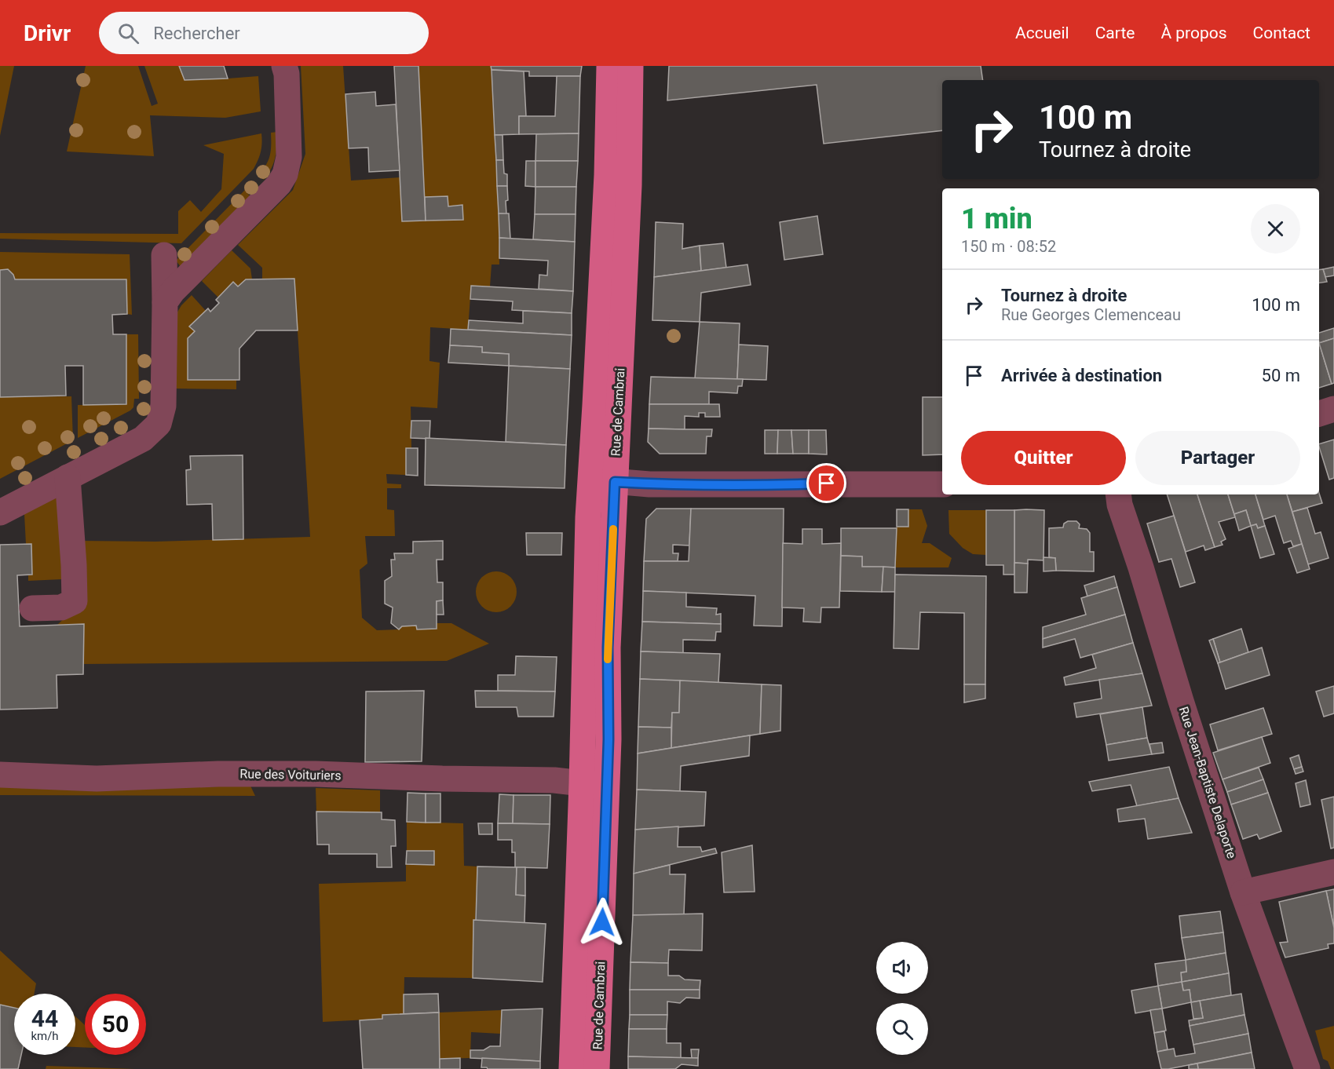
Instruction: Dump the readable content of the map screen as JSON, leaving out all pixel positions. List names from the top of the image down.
{
  "streets": {
    "main road": ["Rue de Cambrai"],
    "street": ["Rue des Voituriers", "Rue Jean-Baptiste Delaporte"]
  },
  "crossings": [
    ["Rue de Cambrai", "Rue des Voituriers"]
  ],
  "page": {
    "header": "Drivr",
    "search": "Rechercher",
    "nav": [
      "Accueil",
      "Carte",
      "À propos",
      "Contact"
    ],
    "turn": ["100 m", "Tournez à droite"],
    "heading": ["1 min", "150 m · 08:52"],
    "list": [
      {
        "name": "Tournez à droite",
        "note": "Rue Georges Clemenceau",
        "value": "100 m"
      },
      {
        "name": "Arrivée à destination",
        "value": "50 m"
      }
    ],
    "buttons": ["Quitter", "Partager"],
    "speed": "44 km/h",
    "limit": "50"
  }
}
